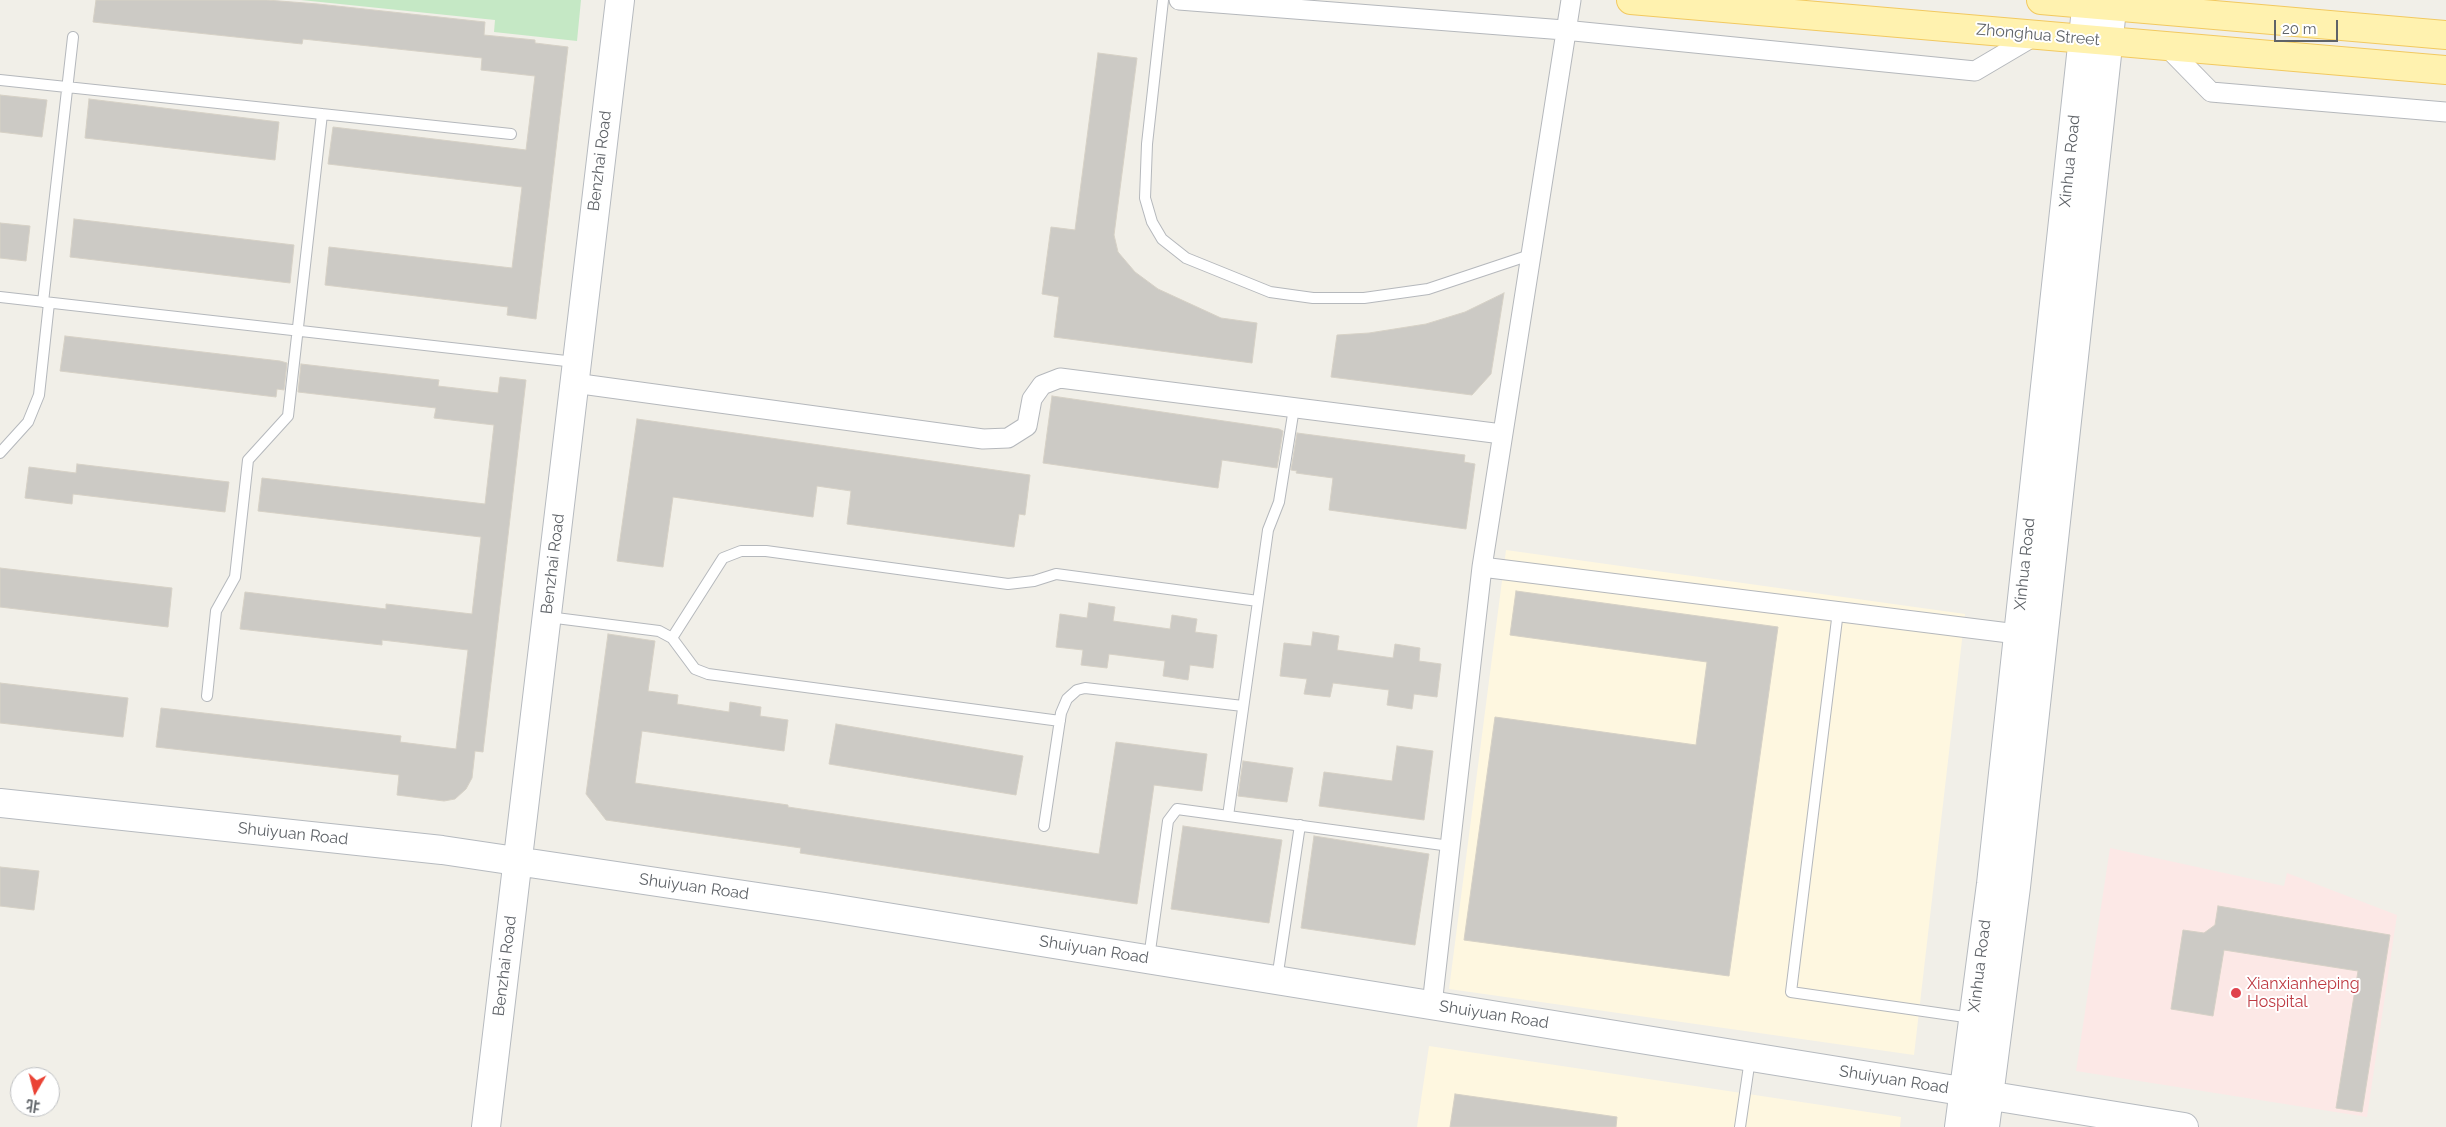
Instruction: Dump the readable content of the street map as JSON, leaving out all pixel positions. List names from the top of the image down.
{
  "streets": {
    "main road": ["Zhonghua Street"],
    "street": ["Benzhai Road", "Xinhua Road", "Shuiyuan Road"]
  },
  "crossings": [
    ["Zhonghua Street", "Xinhua Road"],
    ["Benzhai Road", "Shuiyuan Road"],
    ["Xinhua Road", "Shuiyuan Road"]
  ],
  "places": ["Xianxianheping Hospital"],
  "scale_bar": "20 m",
  "north": "bottom"
}
